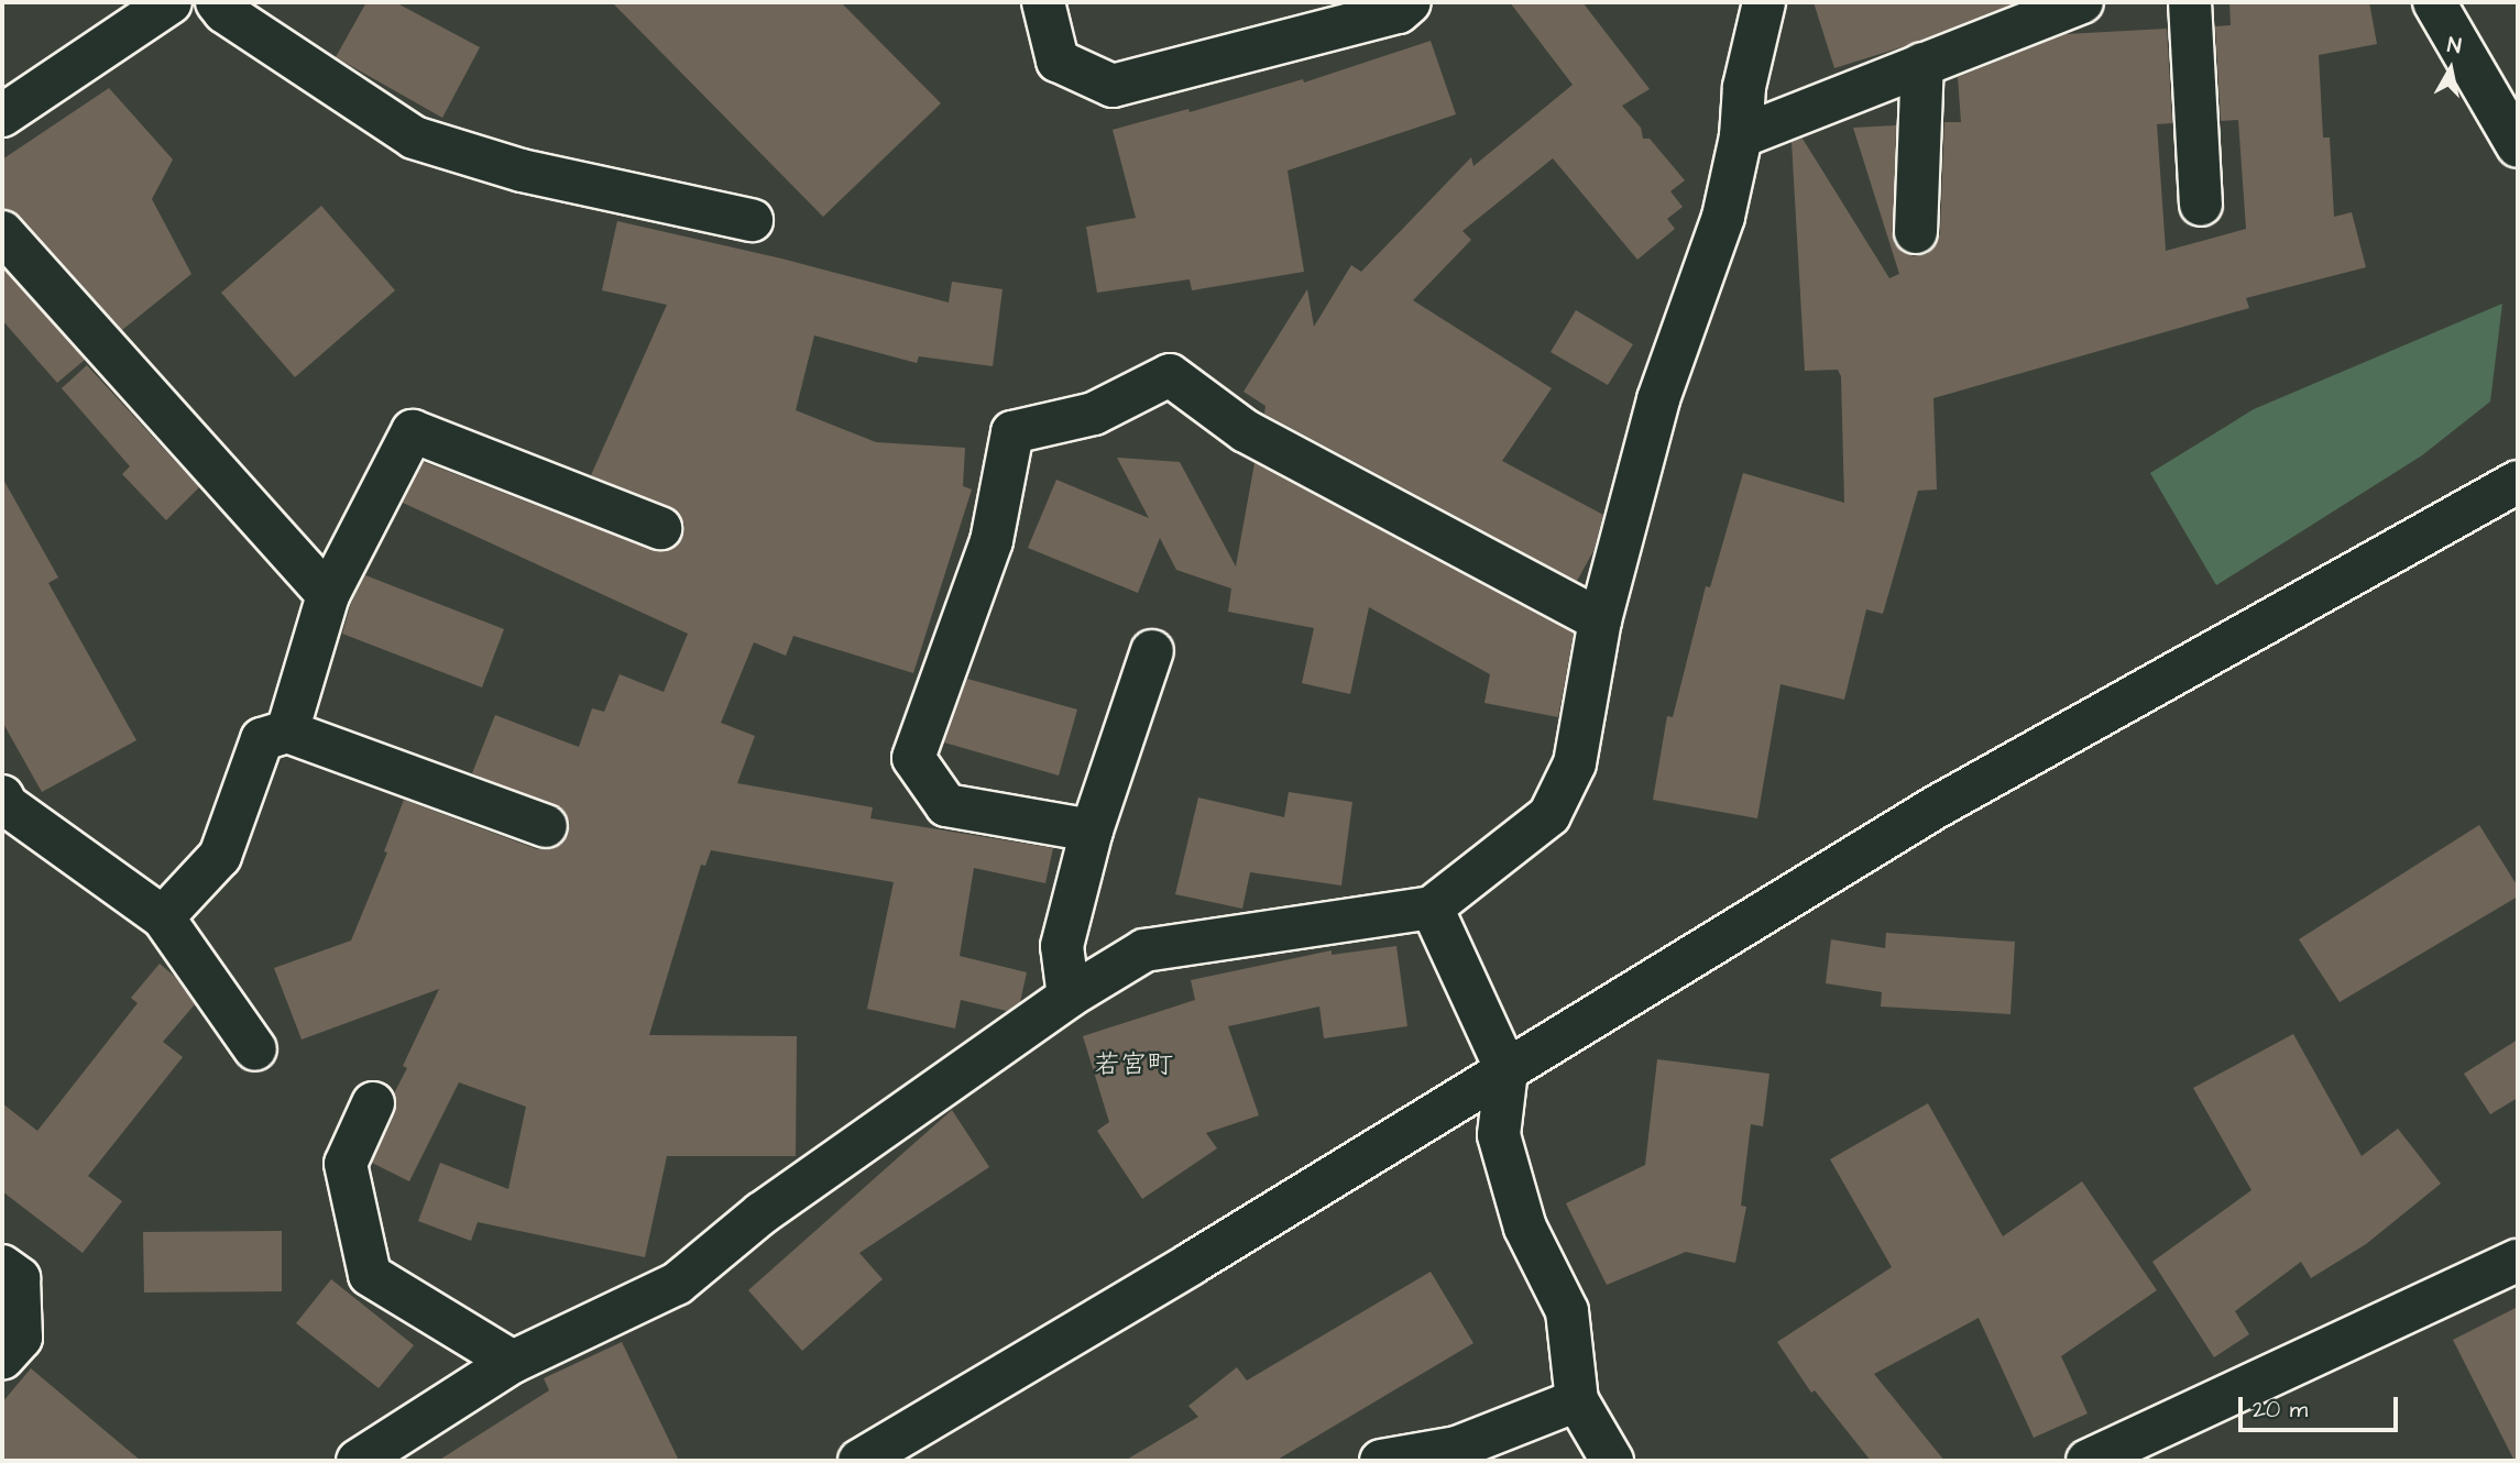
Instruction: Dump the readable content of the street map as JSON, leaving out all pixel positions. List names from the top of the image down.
{
  "districts": ["若宮町"],
  "scale_bar": "20 m",
  "north": "top"
}
